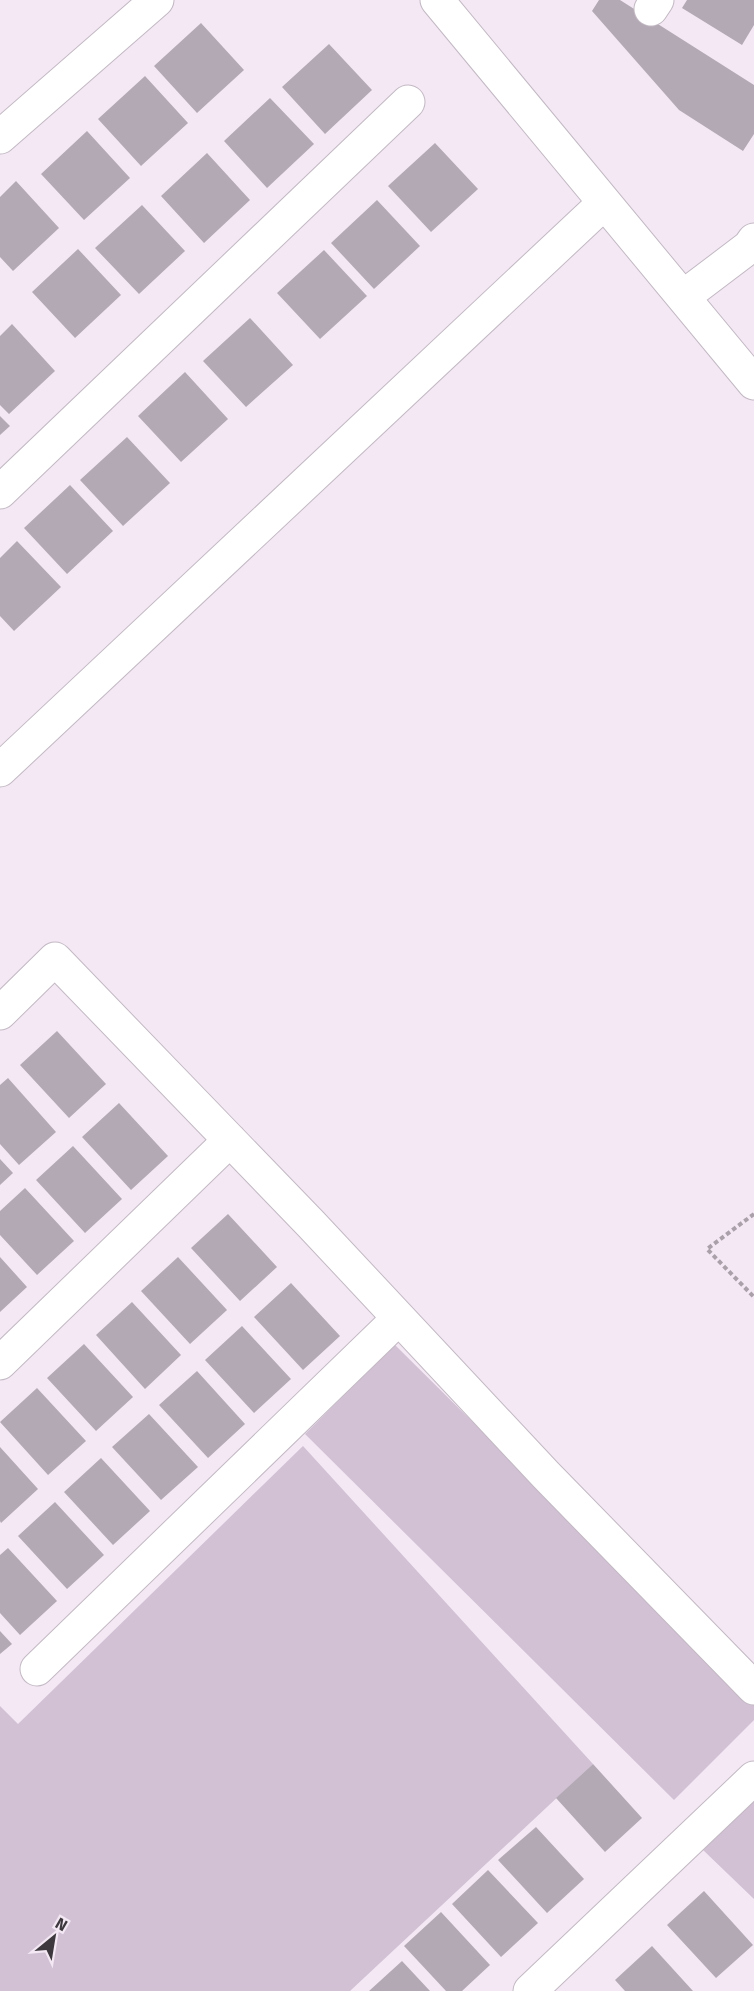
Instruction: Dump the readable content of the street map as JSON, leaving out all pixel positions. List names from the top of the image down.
{
  "north": "top right"
}
